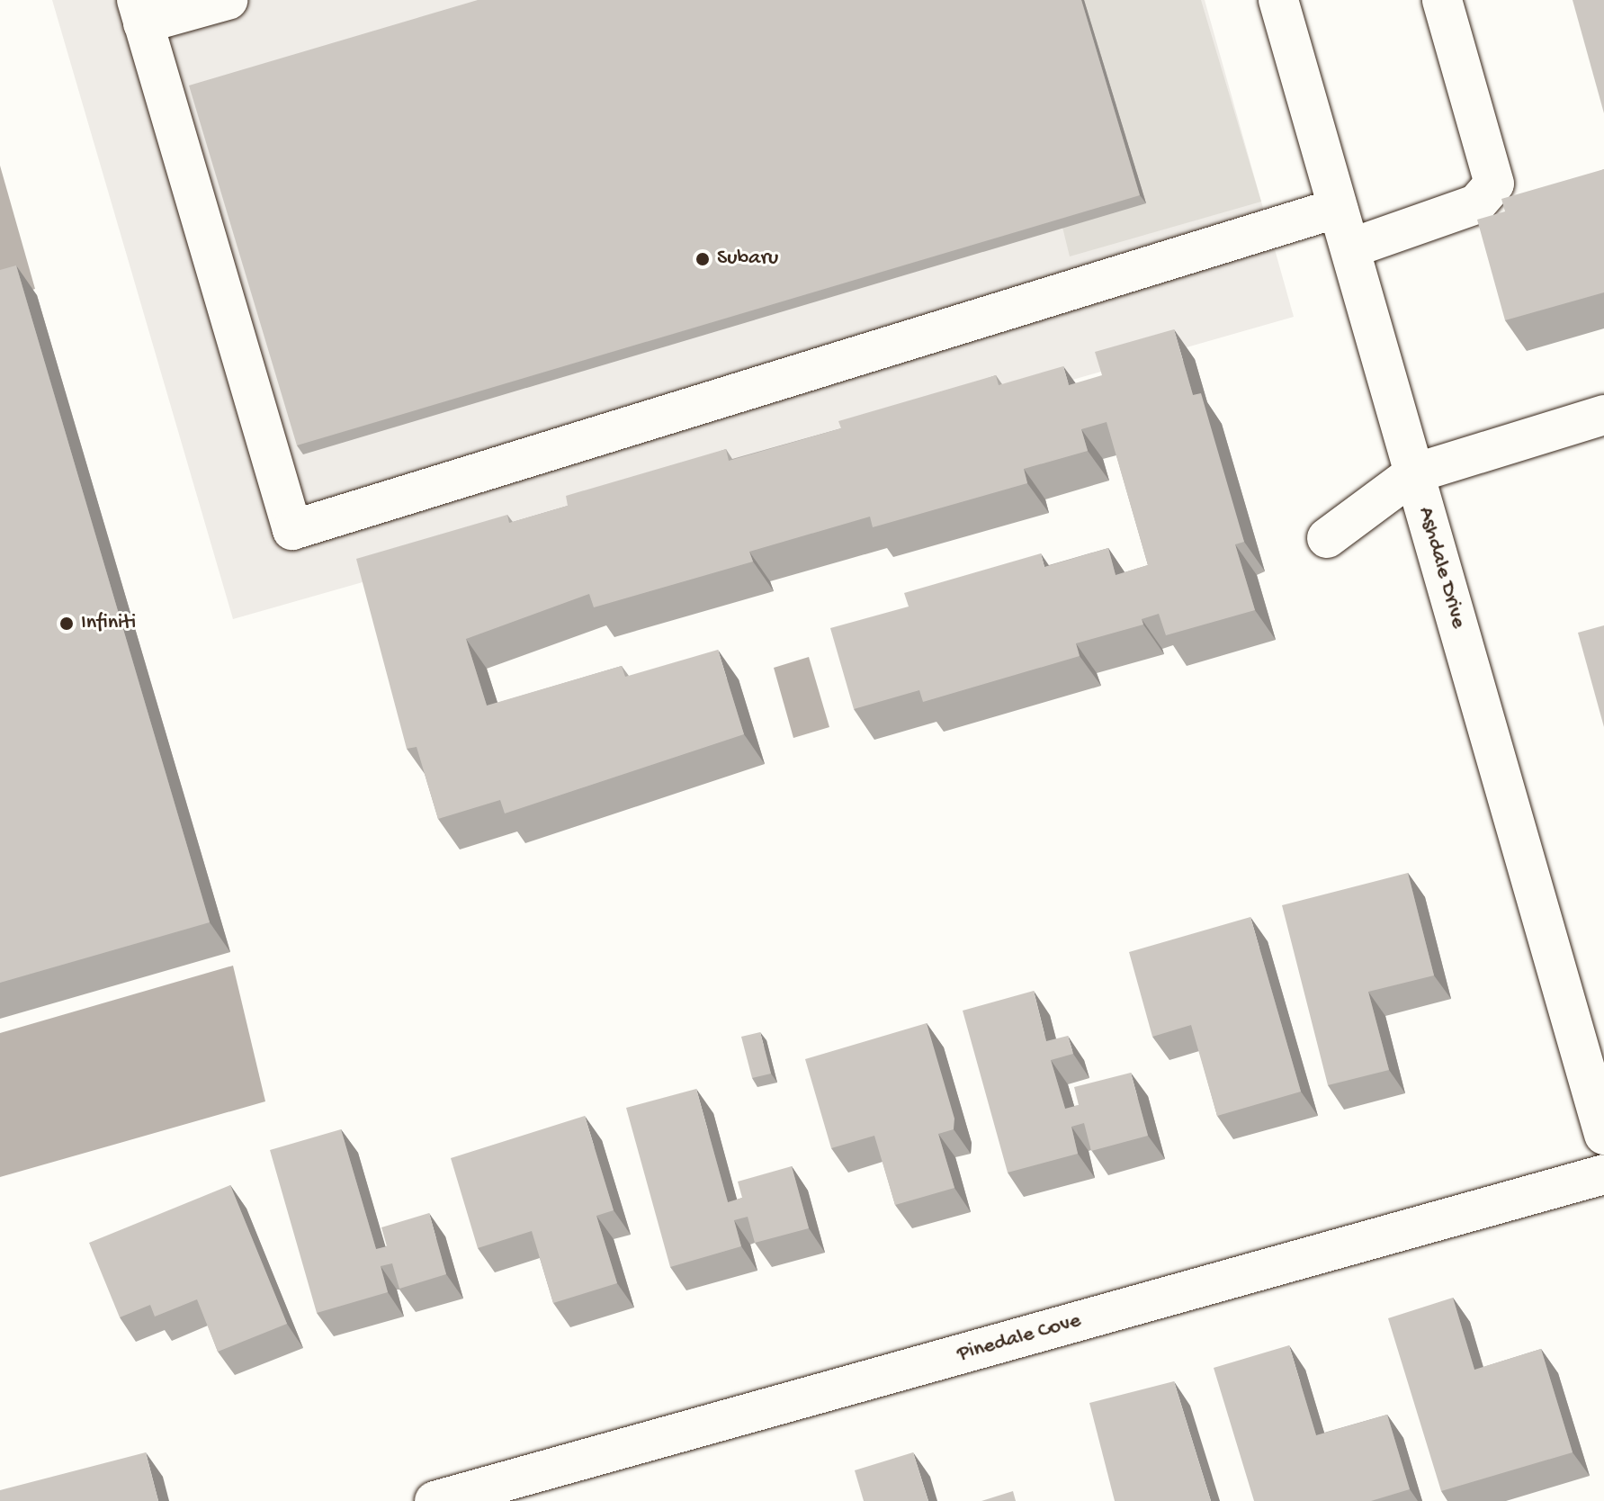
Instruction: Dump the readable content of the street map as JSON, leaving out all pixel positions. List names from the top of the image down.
{
  "streets": {
    "street": ["Ashdale Drive", "Pinedale Cove"]
  },
  "places": ["Subaru", "Infiniti"]
}
